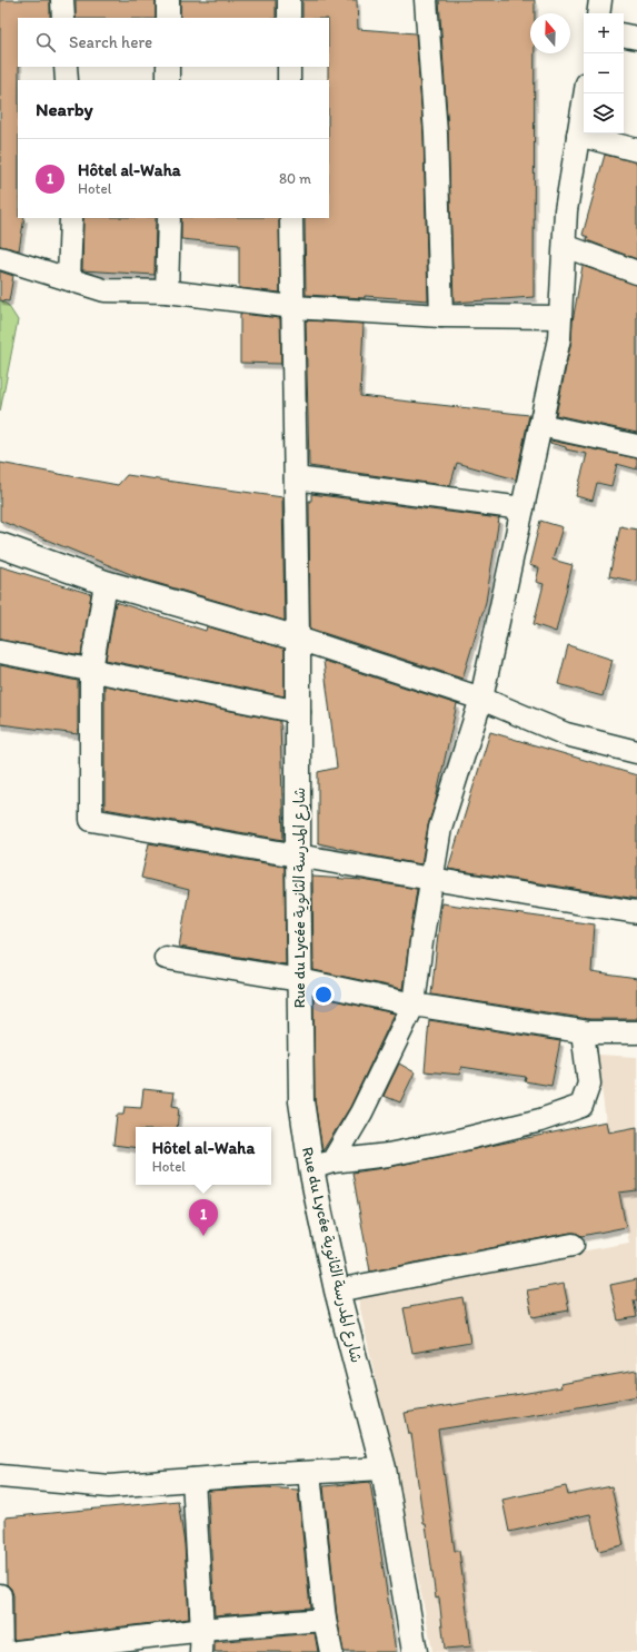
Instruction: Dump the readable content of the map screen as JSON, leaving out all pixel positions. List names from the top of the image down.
{
  "streets": {
    "street": ["Rue du Lycée شارع المدرسة الثانوية"]
  },
  "north": "top",
  "page": {
    "map_buttons": ["+", "−"],
    "search": "Search here",
    "heading": "Nearby",
    "list": [
      {
        "mark": "1",
        "name": "Hôtel al-Waha",
        "note": "Hotel",
        "value": "80 m"
      }
    ],
    "popup": ["Hôtel al-Waha", "Hotel"],
    "pins": "1"
  }
}
